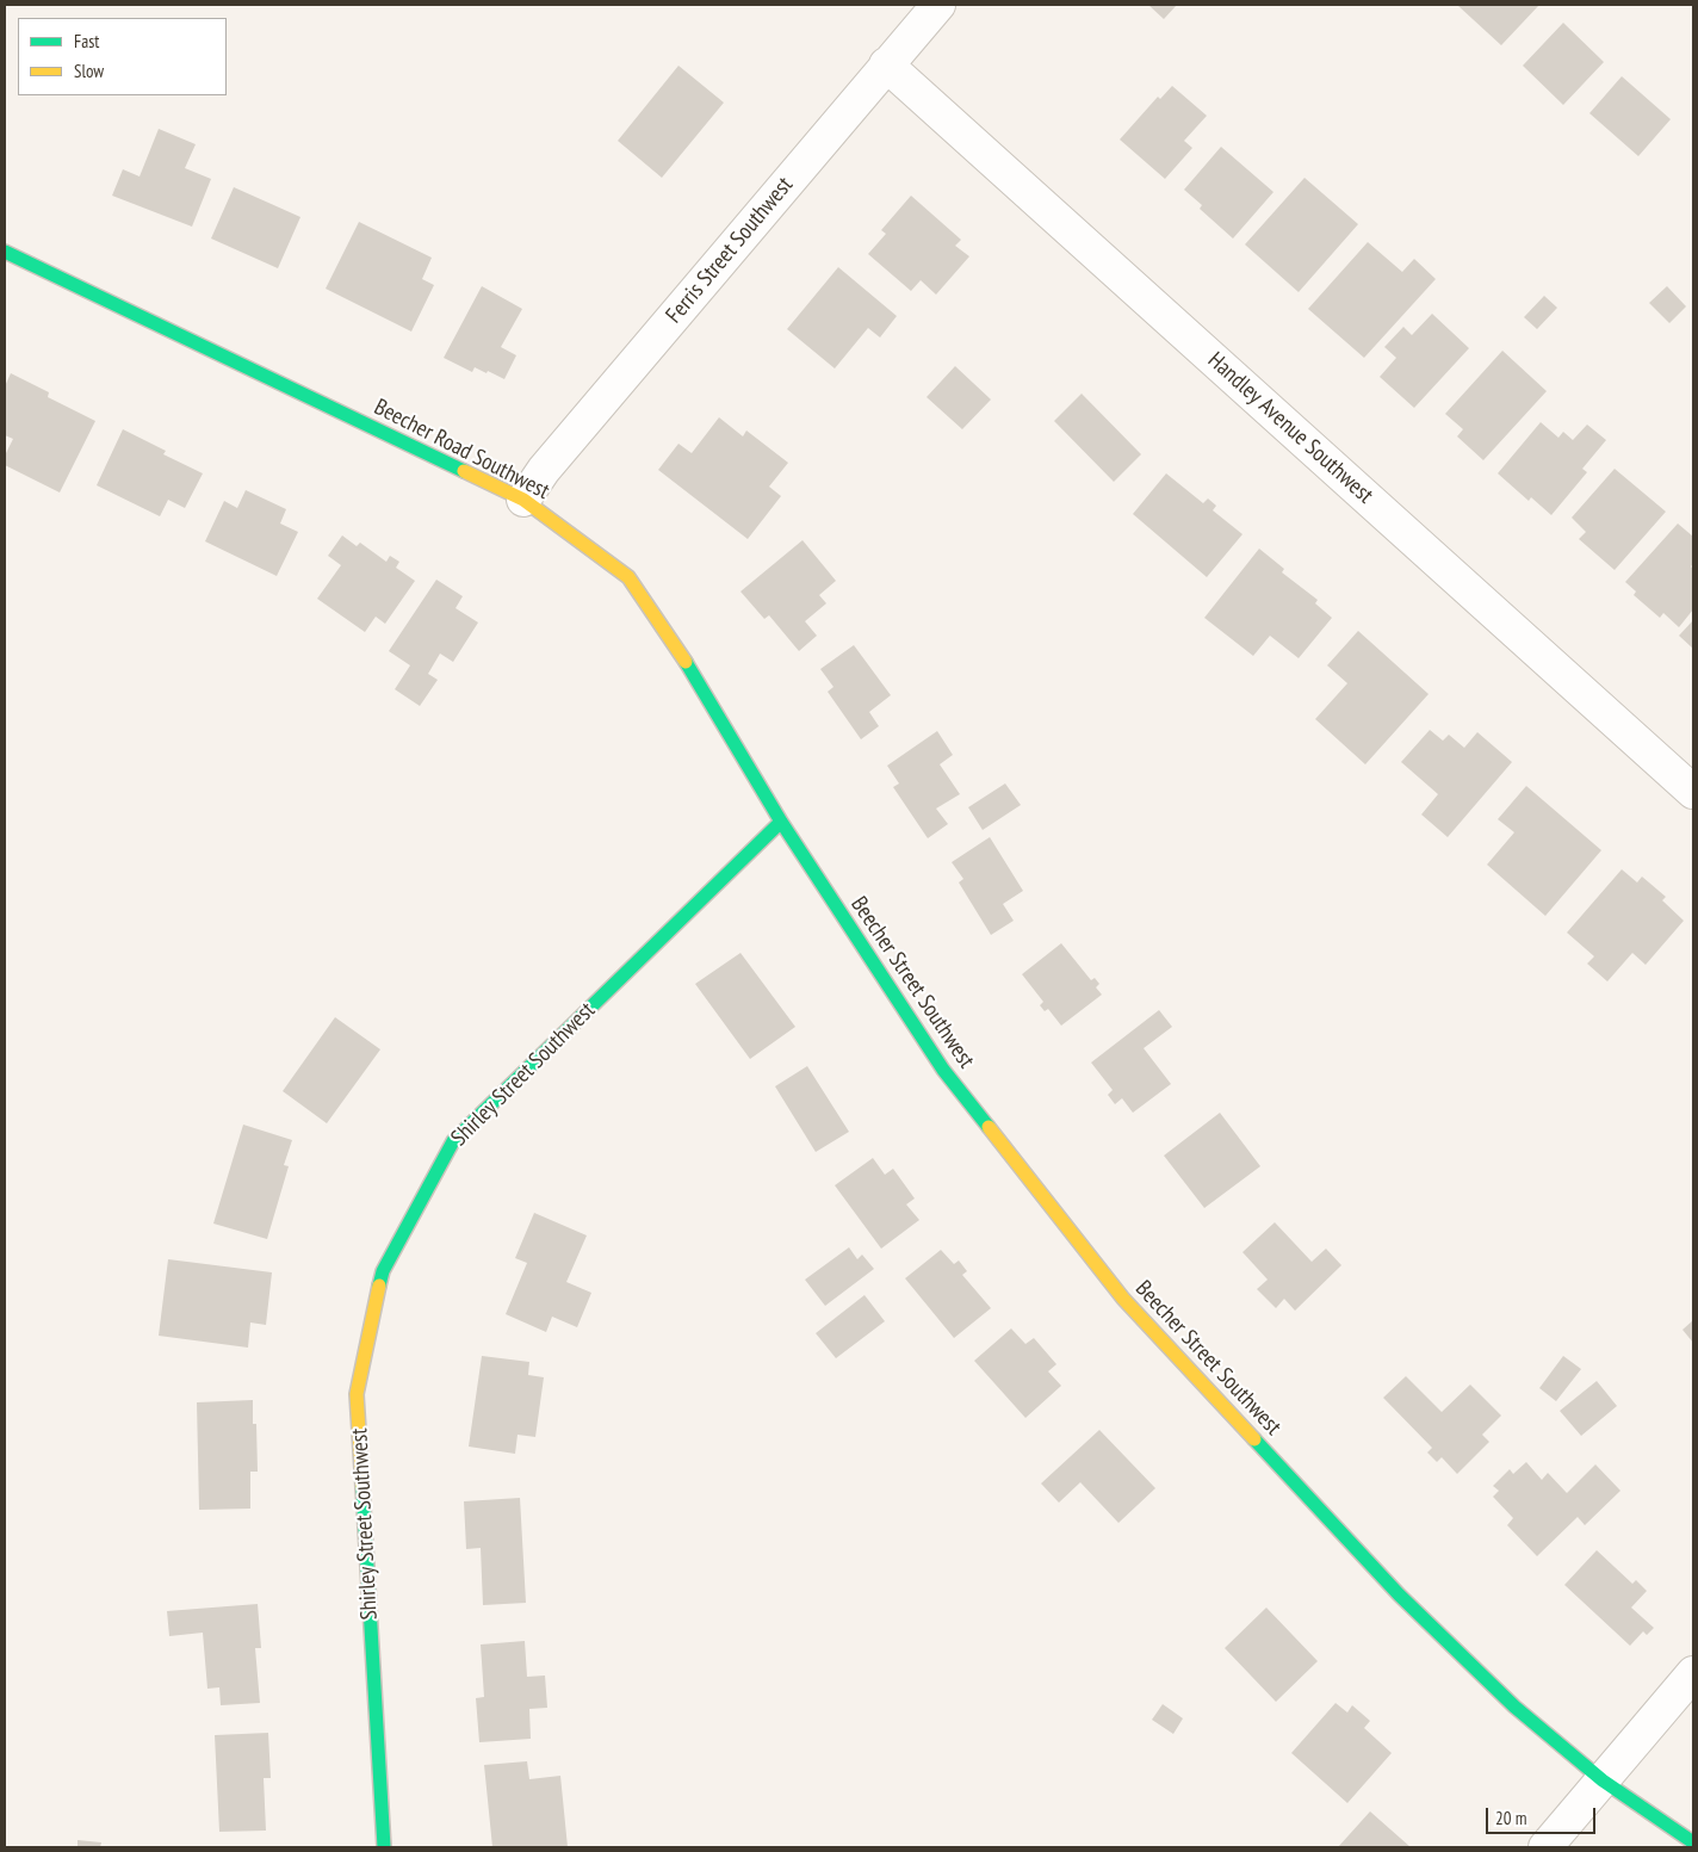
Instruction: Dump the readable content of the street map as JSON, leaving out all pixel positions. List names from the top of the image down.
{
  "streets": {
    "street": [
      "Ferris Street Southwest",
      "Handley Avenue Southwest",
      "Beecher Road Southwest",
      "Beecher Street Southwest",
      "Shirley Street Southwest"
    ]
  },
  "crossings": [
    ["Ferris Street Southwest", "Handley Avenue Southwest"],
    ["Ferris Street Southwest", "Beecher Road Southwest"],
    ["Beecher Road Southwest", "Beecher Street Southwest"],
    ["Beecher Road Southwest", "Shirley Street Southwest"],
    ["Beecher Street Southwest", "Shirley Street Southwest"]
  ],
  "legend": ["Fast", "Slow"],
  "scale_bar": "20 m"
}
